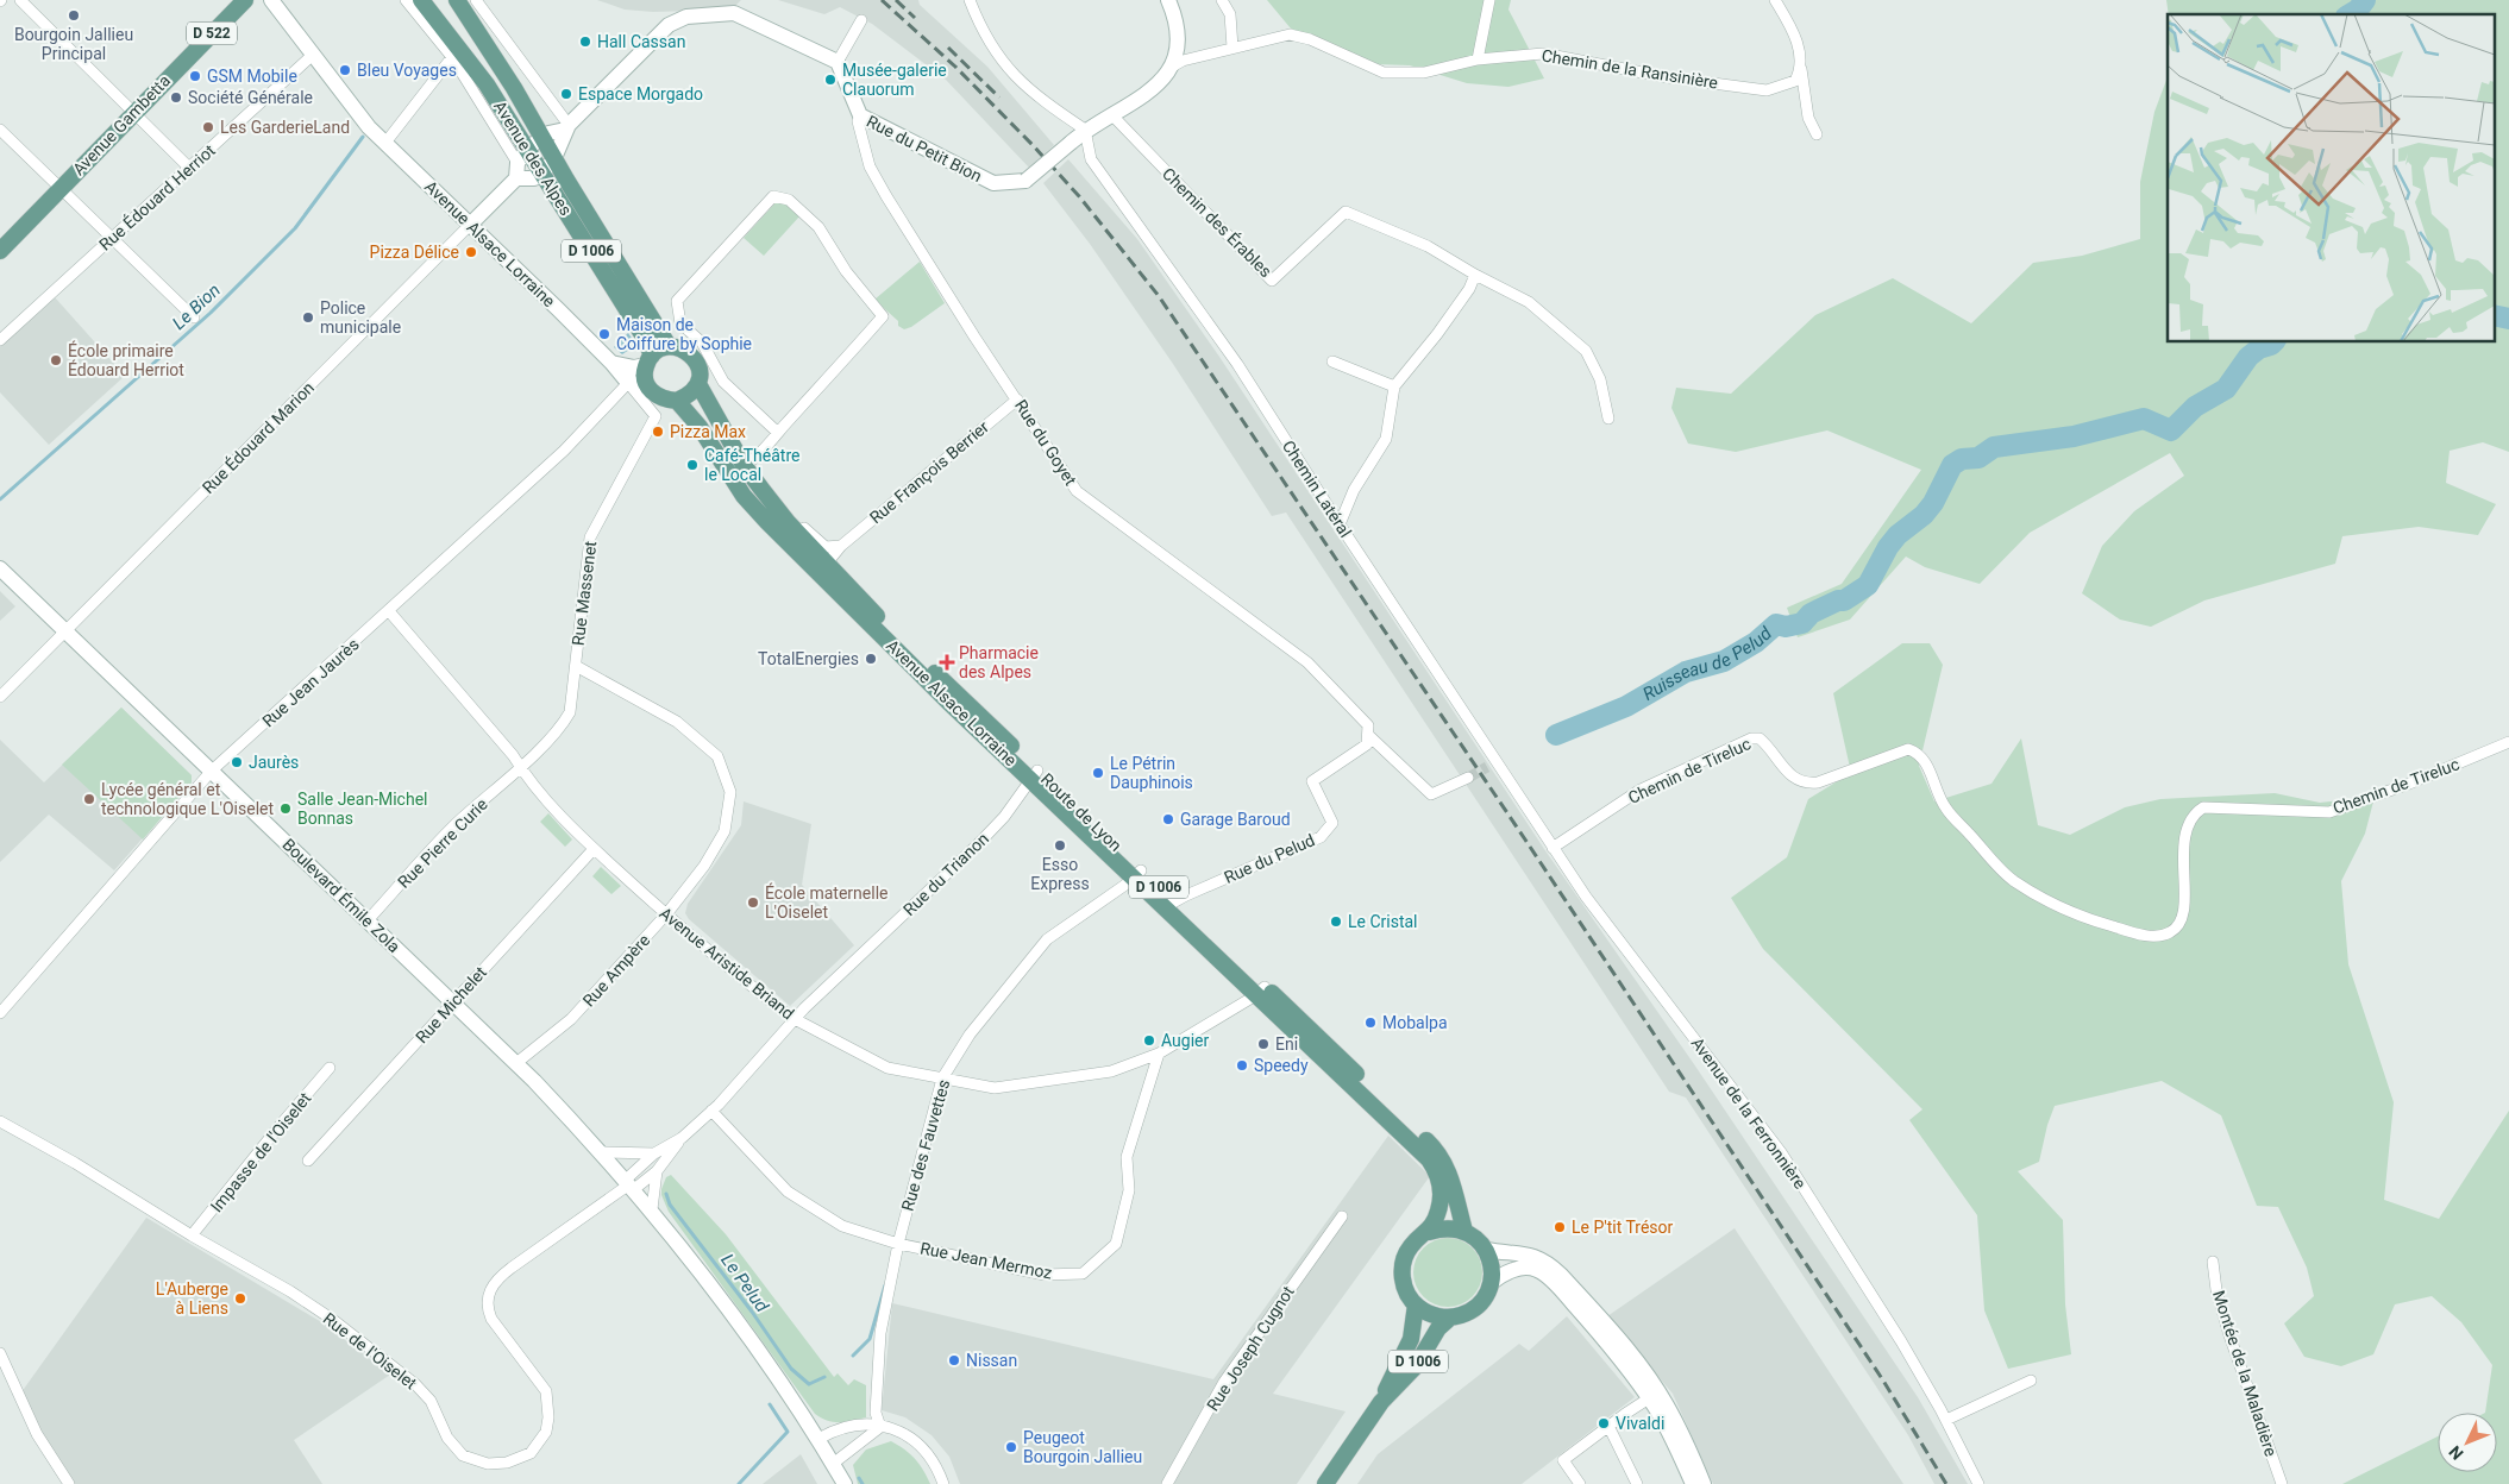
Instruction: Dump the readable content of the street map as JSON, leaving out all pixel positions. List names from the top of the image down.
{
  "streets": {
    "main road": [
      "D 522",
      "Avenue Gambetta",
      "Rue du Petit Bion",
      "Avenue des Alpes",
      "Avenue Alsace Lorraine",
      "D 1006",
      "Rue Édouard Marion",
      "Route de Lyon",
      "Boulevard Émile Zola"
    ],
    "street": [
      "Chemin de la Ransinière",
      "Rue Édouard Herriot",
      "Chemin des Érables",
      "Rue du Goyet",
      "Rue François Berrier",
      "Chemin Latéral",
      "Rue Massenet",
      "Rue Jean Jaurès",
      "Chemin de Tireluc",
      "Rue Pierre Curie",
      "Rue du Pelud",
      "Rue du Trianon",
      "Avenue Aristide Briand",
      "Rue Ampère",
      "Rue Michelet",
      "Avenue de la Ferronnière",
      "Rue des Fauvettes",
      "Impasse de l'Oiselet",
      "Rue Jean Mermoz",
      "Rue Joseph Cugnot",
      "Rue de l'Oiselet",
      "Montée de la Maladière"
    ]
  },
  "crossings": [
    ["Chemin de la Ransinière", "Rue du Petit Bion"],
    ["Rue du Petit Bion", "Chemin des Érables"],
    ["Rue du Petit Bion", "Rue du Goyet"],
    ["Rue du Petit Bion", "Chemin Latéral"],
    ["Avenue des Alpes", "Avenue Alsace Lorraine"],
    ["Avenue des Alpes", "D 1006"],
    ["Avenue des Alpes", "Rue Jean Jaurès"],
    ["Rue Édouard Herriot", "Avenue Alsace Lorraine"],
    ["Avenue Alsace Lorraine", "D 1006"],
    ["Avenue Alsace Lorraine", "Rue Édouard Marion"],
    ["Avenue Alsace Lorraine", "Rue François Berrier"],
    ["Avenue Alsace Lorraine", "Rue Massenet"],
    ["Avenue Alsace Lorraine", "Rue Jean Jaurès"],
    ["Avenue Alsace Lorraine", "Route de Lyon"],
    ["Avenue Alsace Lorraine", "Rue du Trianon"],
    ["D 1006", "Rue François Berrier"],
    ["D 1006", "Rue Jean Jaurès"],
    ["D 1006", "Route de Lyon"],
    ["Rue Édouard Marion", "Boulevard Émile Zola"],
    ["Rue du Goyet", "Rue François Berrier"],
    ["Rue du Goyet", "Rue du Pelud"],
    ["Rue François Berrier", "Route de Lyon"],
    ["Chemin Latéral", "Chemin de Tireluc"],
    ["Chemin Latéral", "Avenue de la Ferronnière"],
    ["Rue Massenet", "Rue Pierre Curie"],
    ["Rue Massenet", "Avenue Aristide Briand"],
    ["Rue Massenet", "Rue Ampère"],
    ["Rue Jean Jaurès", "Boulevard Émile Zola"],
    ["Rue Jean Jaurès", "Avenue Aristide Briand"],
    ["Chemin de Tireluc", "Avenue de la Ferronnière"],
    ["Route de Lyon", "Rue du Pelud"],
    ["Route de Lyon", "Rue du Trianon"],
    ["Route de Lyon", "Avenue Aristide Briand"],
    ["Route de Lyon", "Rue des Fauvettes"],
    ["Rue Pierre Curie", "Boulevard Émile Zola"],
    ["Rue Pierre Curie", "Avenue Aristide Briand"],
    ["Rue du Trianon", "Avenue Aristide Briand"],
    ["Boulevard Émile Zola", "Rue Ampère"],
    ["Boulevard Émile Zola", "Rue Michelet"],
    ["Boulevard Émile Zola", "Rue de l'Oiselet"],
    ["Avenue Aristide Briand", "Rue Ampère"],
    ["Avenue Aristide Briand", "Rue Michelet"],
    ["Avenue Aristide Briand", "Rue des Fauvettes"],
    ["Avenue Aristide Briand", "Rue Jean Mermoz"],
    ["Rue des Fauvettes", "Rue Jean Mermoz"],
    ["Impasse de l'Oiselet", "Rue de l'Oiselet"]
  ],
  "water": ["Le Bion", "Ruisseau de Pelud", "Le Pelud"],
  "places": {
    "other": [
      "Bourgoin Jallieu Principal",
      "Hall Cassan",
      "Bleu Voyages",
      "GSM Mobile",
      "Musée-galerie Clauorum",
      "Espace Morgado",
      "Société Générale",
      "Les GarderieLand",
      "Pizza Délice",
      "Police municipale",
      "Maison de Coiffure by Sophie",
      "École primaire Édouard Herriot",
      "Pizza Max",
      "Café-Théâtre le Local",
      "TotalEnergies",
      "Jaurès",
      "Le Pétrin Dauphinois",
      "Lycée général et technologique L'Oiselet",
      "Salle Jean-Michel Bonnas",
      "Garage Baroud",
      "Esso Express",
      "École maternelle L'Oiselet",
      "Le Cristal",
      "Mobalpa",
      "Augier",
      "Eni",
      "Speedy",
      "Le P'tit Trésor",
      "L'Auberge à Liens",
      "Nissan",
      "Vivaldi",
      "Peugeot Bourgoin Jallieu"
    ],
    "health": ["Pharmacie des Alpes"]
  },
  "north": "bottom left"
}
